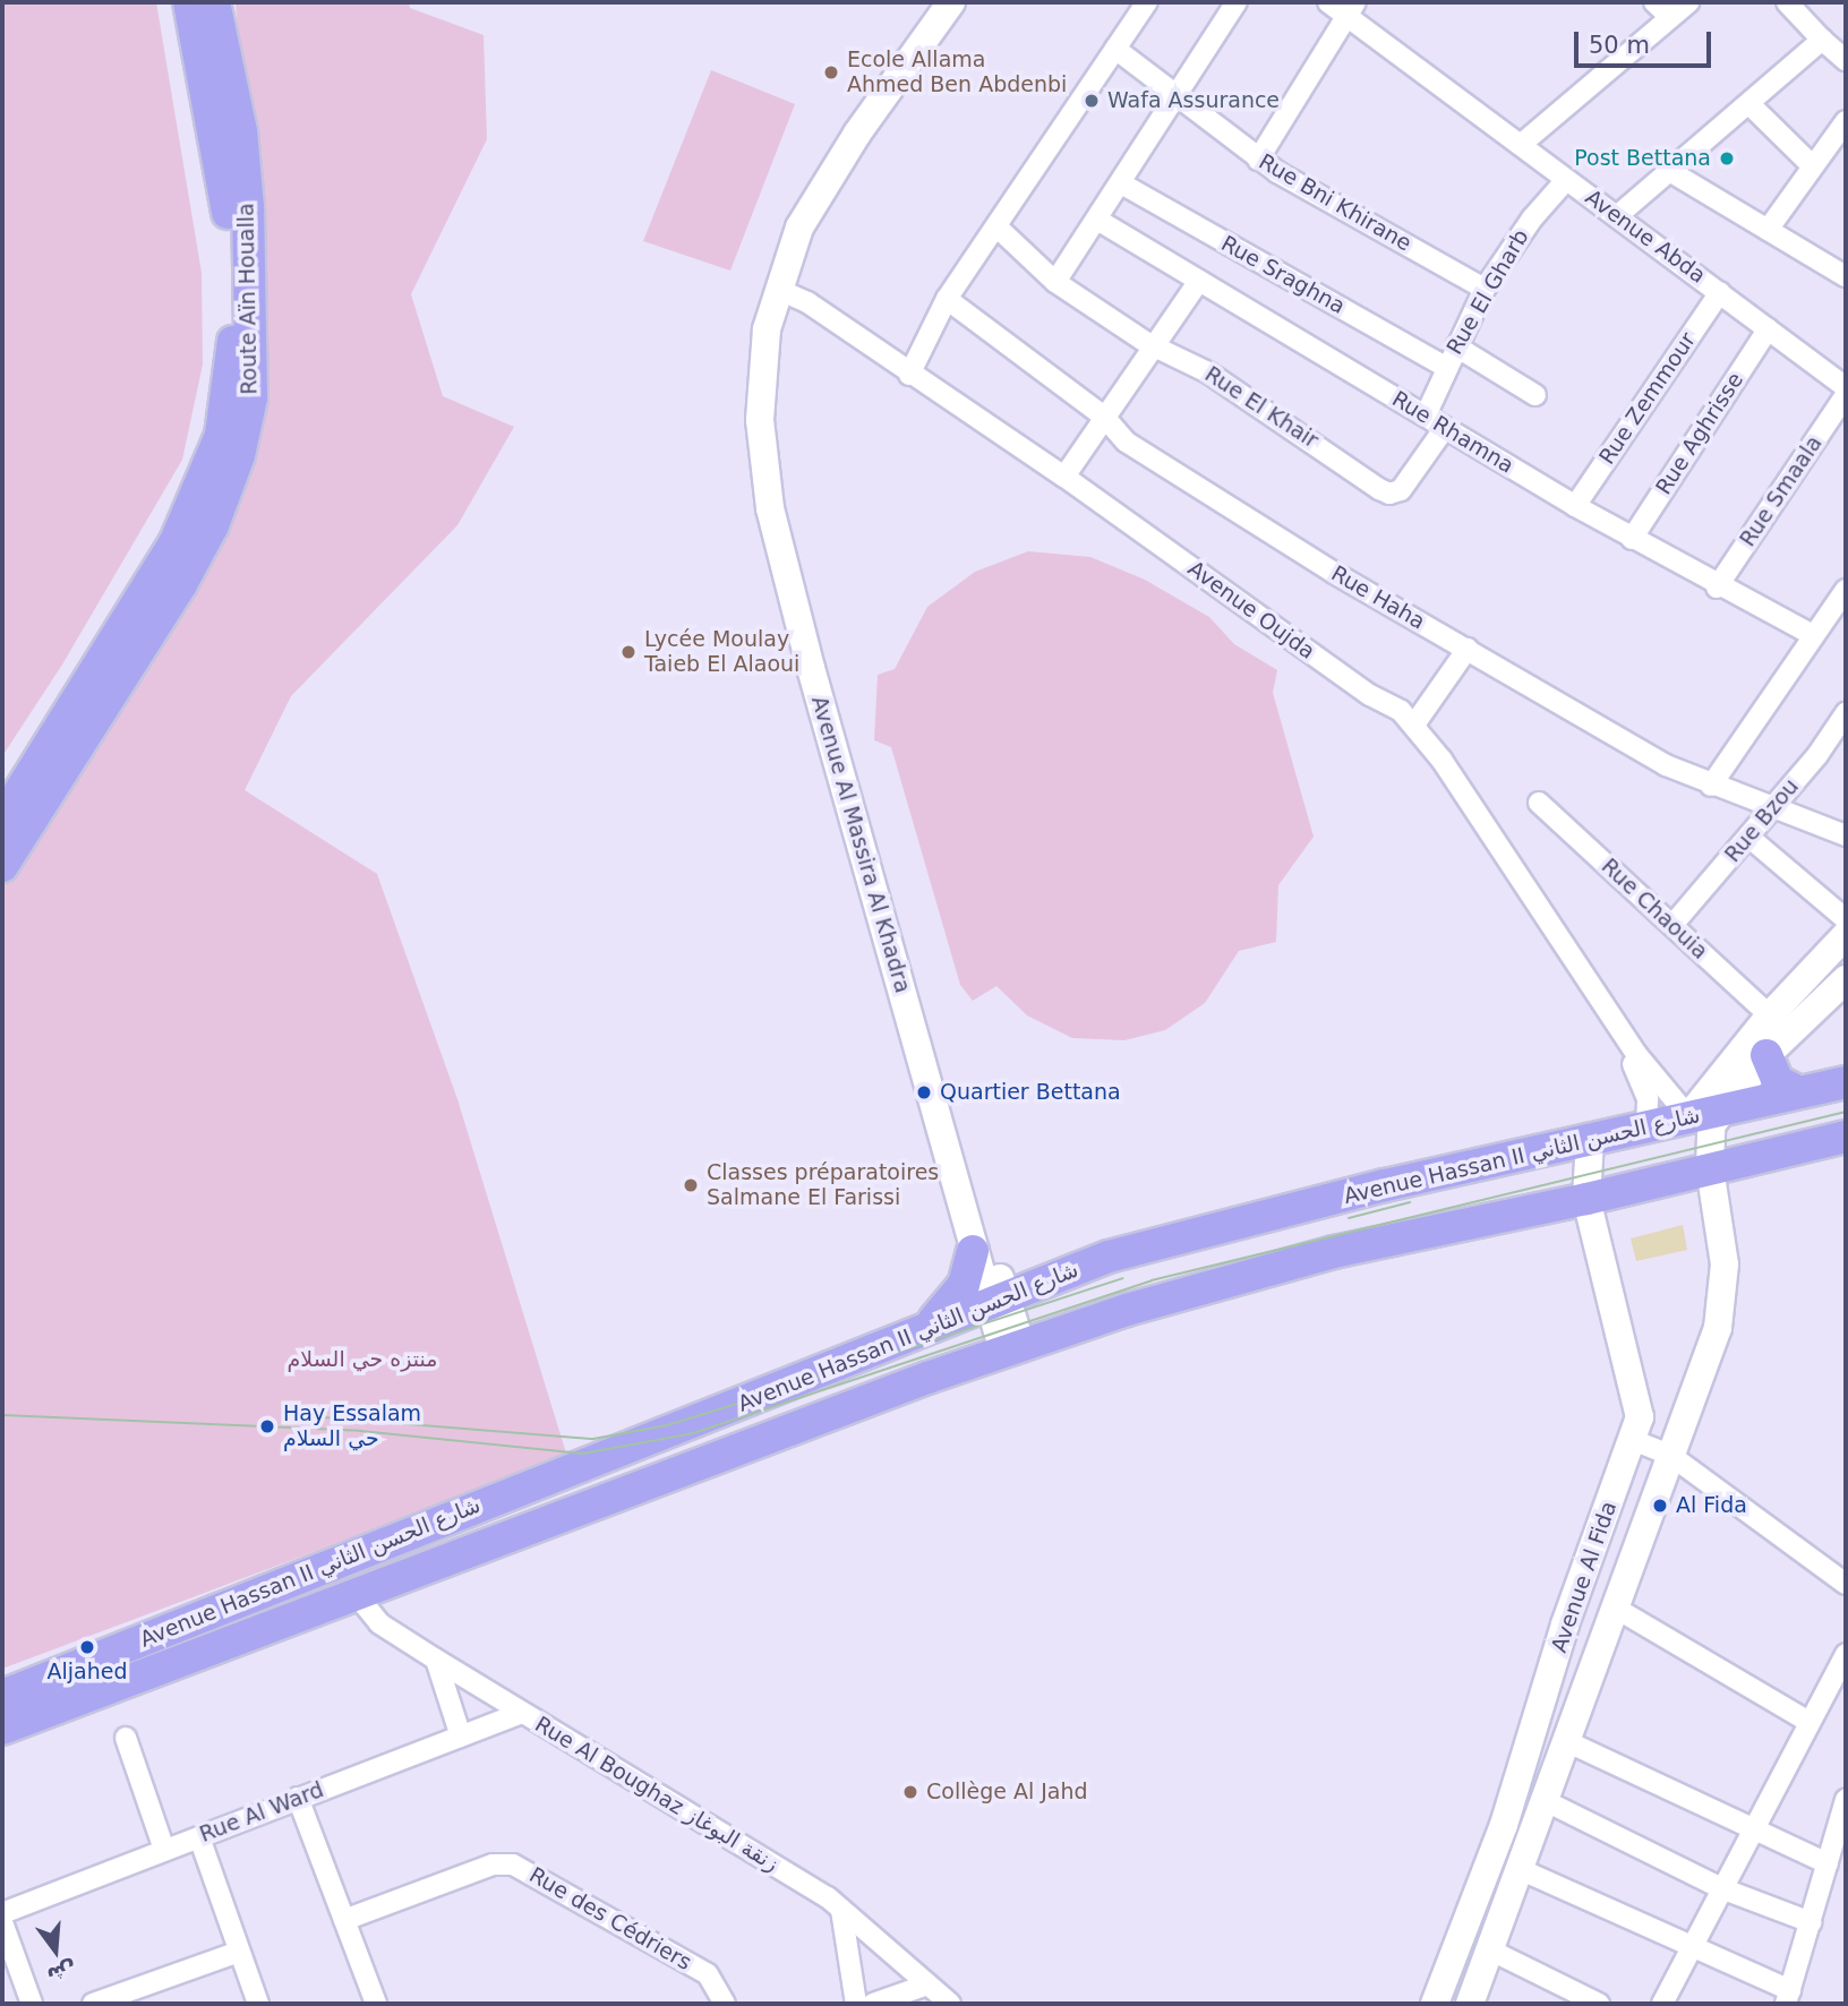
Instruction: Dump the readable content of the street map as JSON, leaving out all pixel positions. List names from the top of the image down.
{
  "streets": {
    "highway": ["Route Aïn Houalla", "Avenue Hassan II شارع الحسن الثاني"],
    "main road": ["Avenue Al Massira Al Khadra", "Avenue Al Fida"],
    "street": [
      "Rue Bni Khirane",
      "Avenue Abda",
      "Rue Sraghna",
      "Rue El Gharb",
      "Rue Zemmour",
      "Rue El Khair",
      "Rue Rhamna",
      "Rue Aghrisse",
      "Rue Smaala",
      "Rue Haha",
      "Avenue Oujda",
      "Rue Bzou",
      "Rue Chaouia",
      "Rue Al Boughaz زنقة البوغاز",
      "Rue Al Ward",
      "Rue des Cédriers"
    ]
  },
  "crossings": [
    ["Rue Bni Khirane", "Rue El Gharb"],
    ["Avenue Abda", "Rue El Gharb"],
    ["Avenue Abda", "Rue Zemmour"],
    ["Avenue Abda", "Rue Aghrisse"],
    ["Rue Sraghna", "Rue El Gharb"],
    ["Rue El Gharb", "Rue Rhamna"],
    ["Rue Zemmour", "Rue Rhamna"],
    ["Rue El Khair", "Rue Rhamna"],
    ["Rue Rhamna", "Rue Aghrisse"],
    ["Rue Rhamna", "Rue Smaala"],
    ["Rue Haha", "Rue Bzou"],
    ["Avenue Oujda", "Avenue Al Massira Al Khadra"],
    ["Avenue Oujda", "Avenue Hassan II شارع الحسن الثاني"],
    ["Avenue Oujda", "Avenue Al Fida"],
    ["Rue Bzou", "Rue Chaouia"],
    ["Avenue Al Massira Al Khadra", "Avenue Hassan II شارع الحسن الثاني"],
    ["Avenue Hassan II شارع الحسن الثاني", "Avenue Al Fida"],
    ["Avenue Hassan II شارع الحسن الثاني", "Rue Al Boughaz زنقة البوغاز"],
    ["Rue Al Boughaz زنقة البوغاز", "Rue Al Ward"]
  ],
  "parks": ["منتزه حي السلام"],
  "places": [
    "Ecole Allama Ahmed Ben Abdenbi",
    "Wafa Assurance",
    "Post Bettana",
    "Lycée Moulay Taieb El Alaoui",
    "Quartier Bettana",
    "Classes préparatoires Salmane El Farissi",
    "Hay Essalam حي السلام",
    "Al Fida",
    "Aljahed",
    "Collège Al Jahd"
  ],
  "scale_bar": "50 m",
  "north": "bottom"
}
